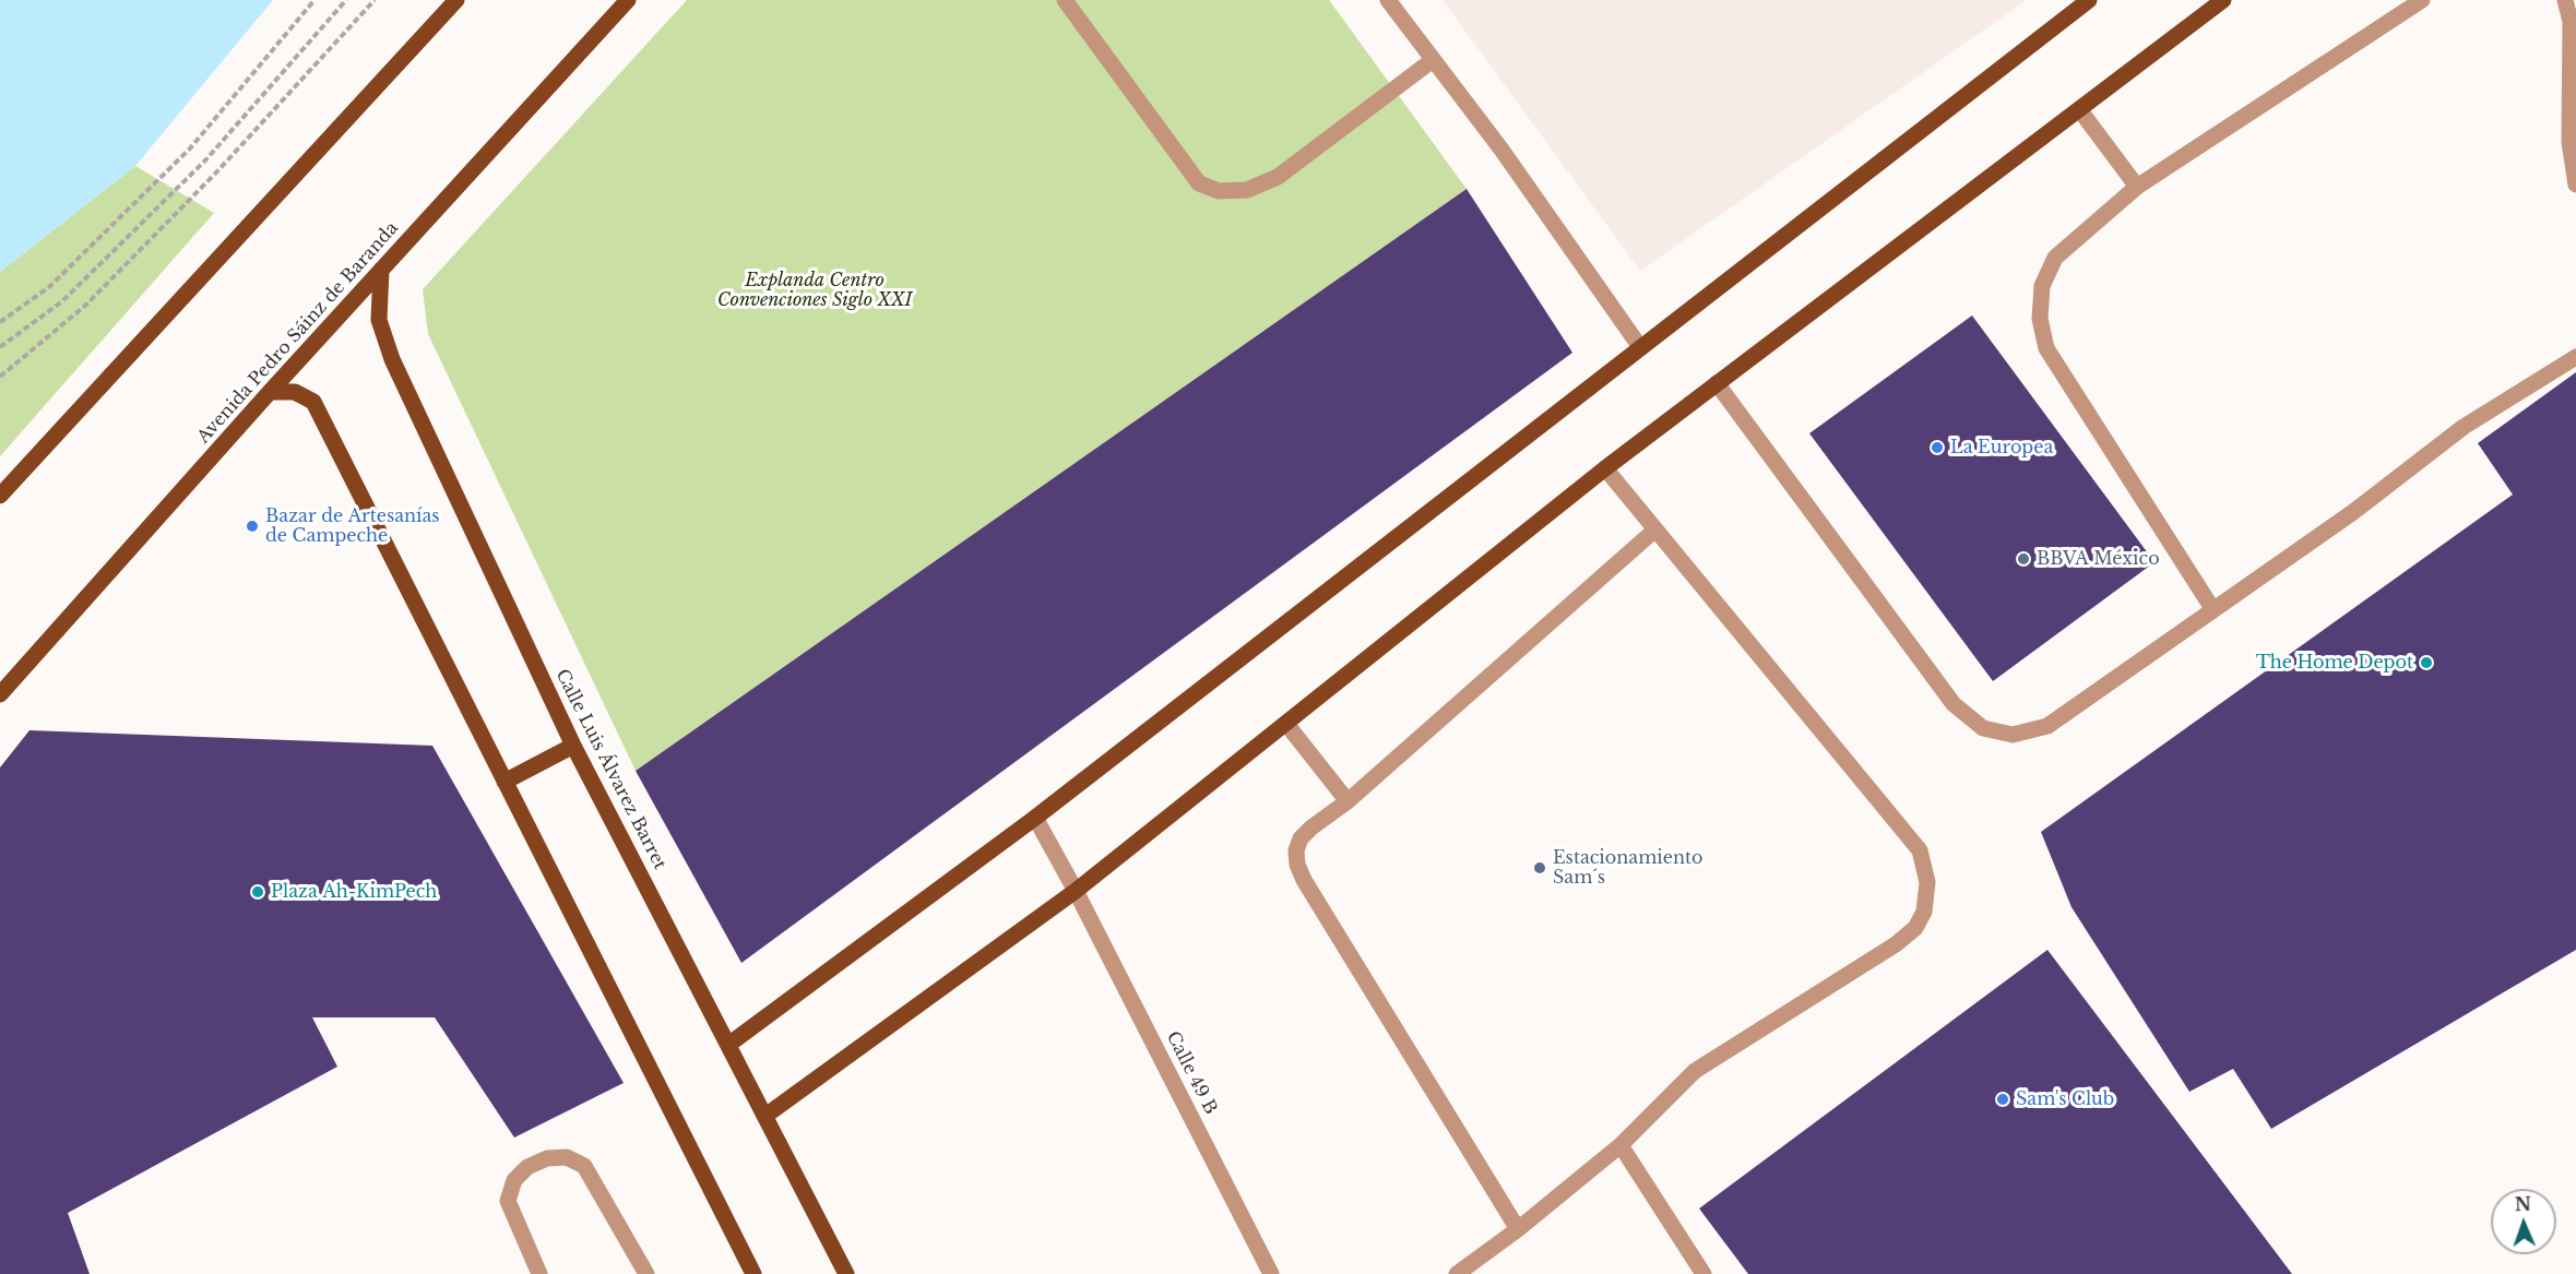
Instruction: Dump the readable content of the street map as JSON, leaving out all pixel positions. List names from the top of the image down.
{
  "streets": {
    "main road": ["Avenida Pedro Sáinz de Baranda", "Calle Luis Álvarez Barret"],
    "street": ["Calle 49 B"]
  },
  "crossings": [
    ["Avenida Pedro Sáinz de Baranda", "Calle Luis Álvarez Barret"]
  ],
  "parks": ["Explanda Centro Convenciones Siglo XXI"],
  "places": [
    "La Europea",
    "Bazar de Artesanías de Campeche",
    "BBVA México",
    "The Home Depot",
    "Estacionamiento Sam´s",
    "Plaza Ah-KimPech",
    "Sam's Club"
  ],
  "north": "top"
}
